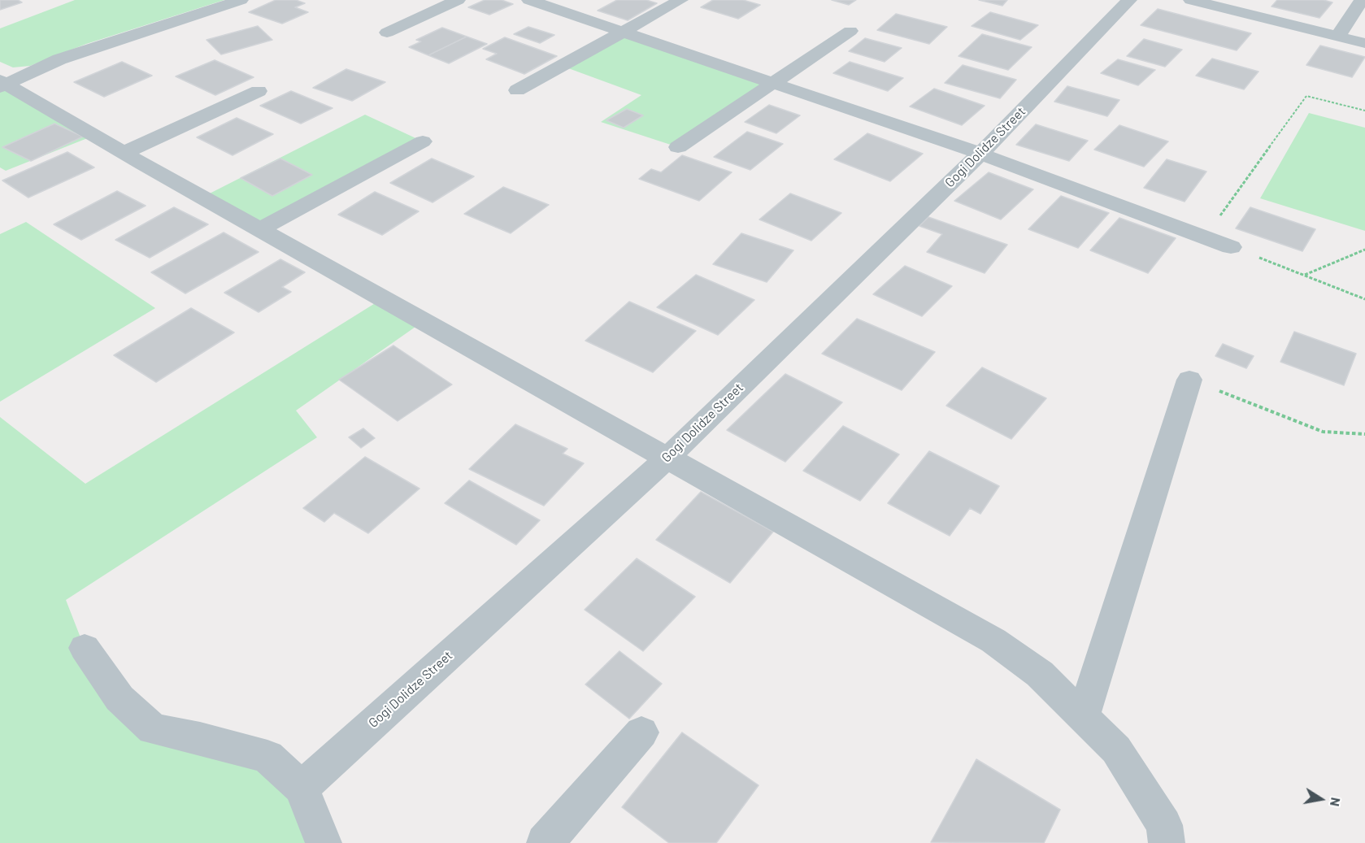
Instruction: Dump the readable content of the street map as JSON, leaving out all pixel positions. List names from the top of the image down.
{
  "streets": {
    "street": ["Gogi Dolidze Street"]
  },
  "north": "right"
}
